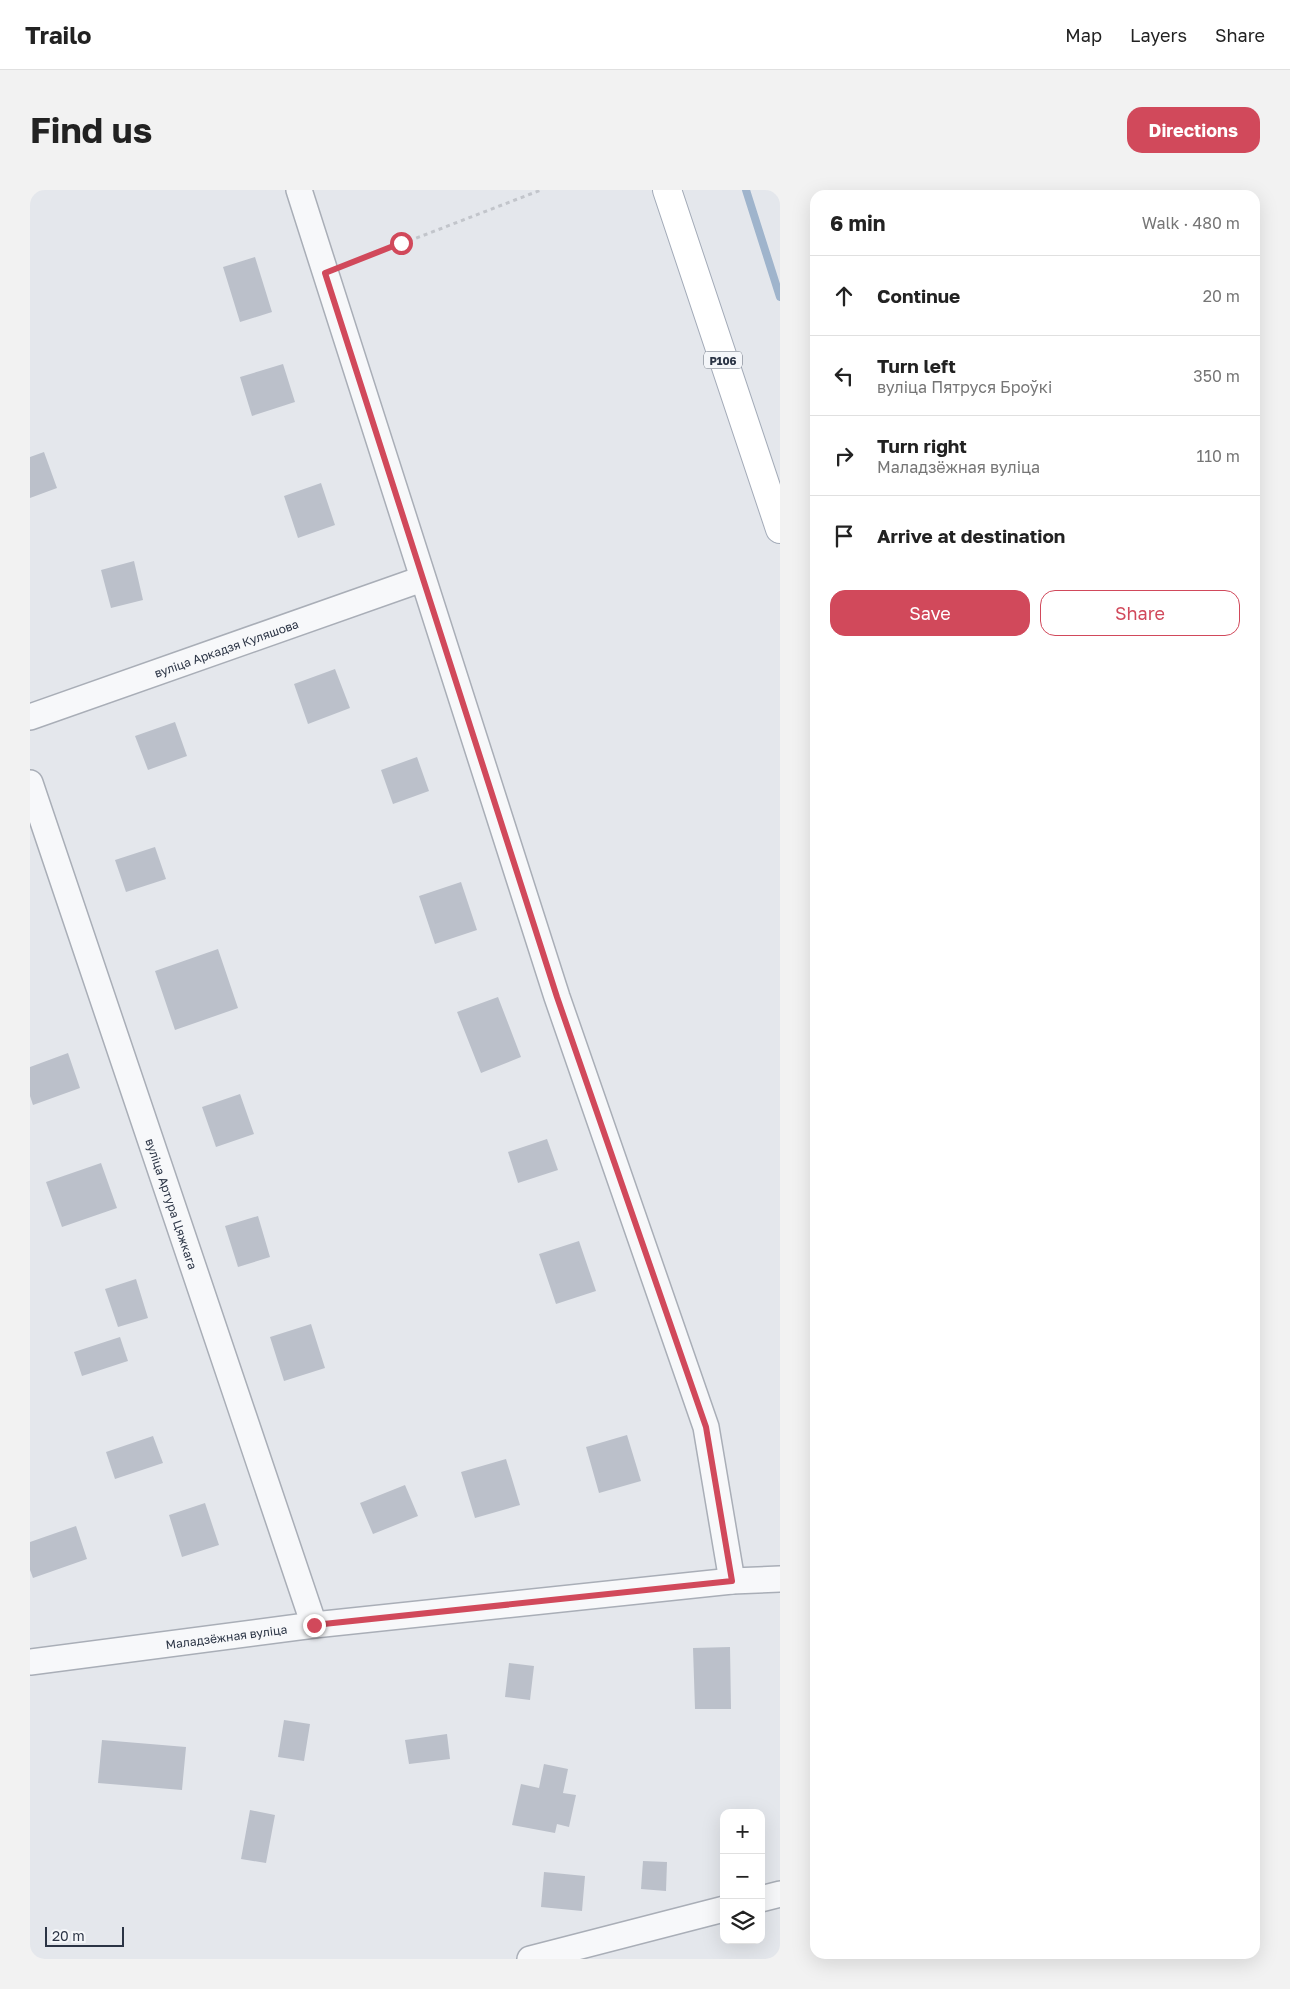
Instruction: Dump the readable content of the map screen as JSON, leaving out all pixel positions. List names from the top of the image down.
{
  "streets": {
    "main road": ["Р106"],
    "street": ["вуліца Аркадзя Куляшова", "вуліца Артура Цяжкага", "Маладзёжная вуліца"]
  },
  "crossings": [
    ["вуліца Артура Цяжкага", "Маладзёжная вуліца"]
  ],
  "scale_bar": "20 m",
  "page": {
    "header": "Trailo",
    "nav": ["Map", "Layers", "Share"],
    "buttons": [
      "Directions",
      ["Save", "Share"]
    ],
    "title": "Find us",
    "heading": ["6 min", "Walk · 480 m"],
    "list": [
      ["Continue", "20 m"],
      ["Turn left", "вуліца Пятруся Броўкі", "350 m"],
      ["Turn right", "Маладзёжная вуліца", "110 m"],
      "Arrive at destination"
    ],
    "map_buttons": ["+", "−"],
    "scale": "20 m"
  }
}
